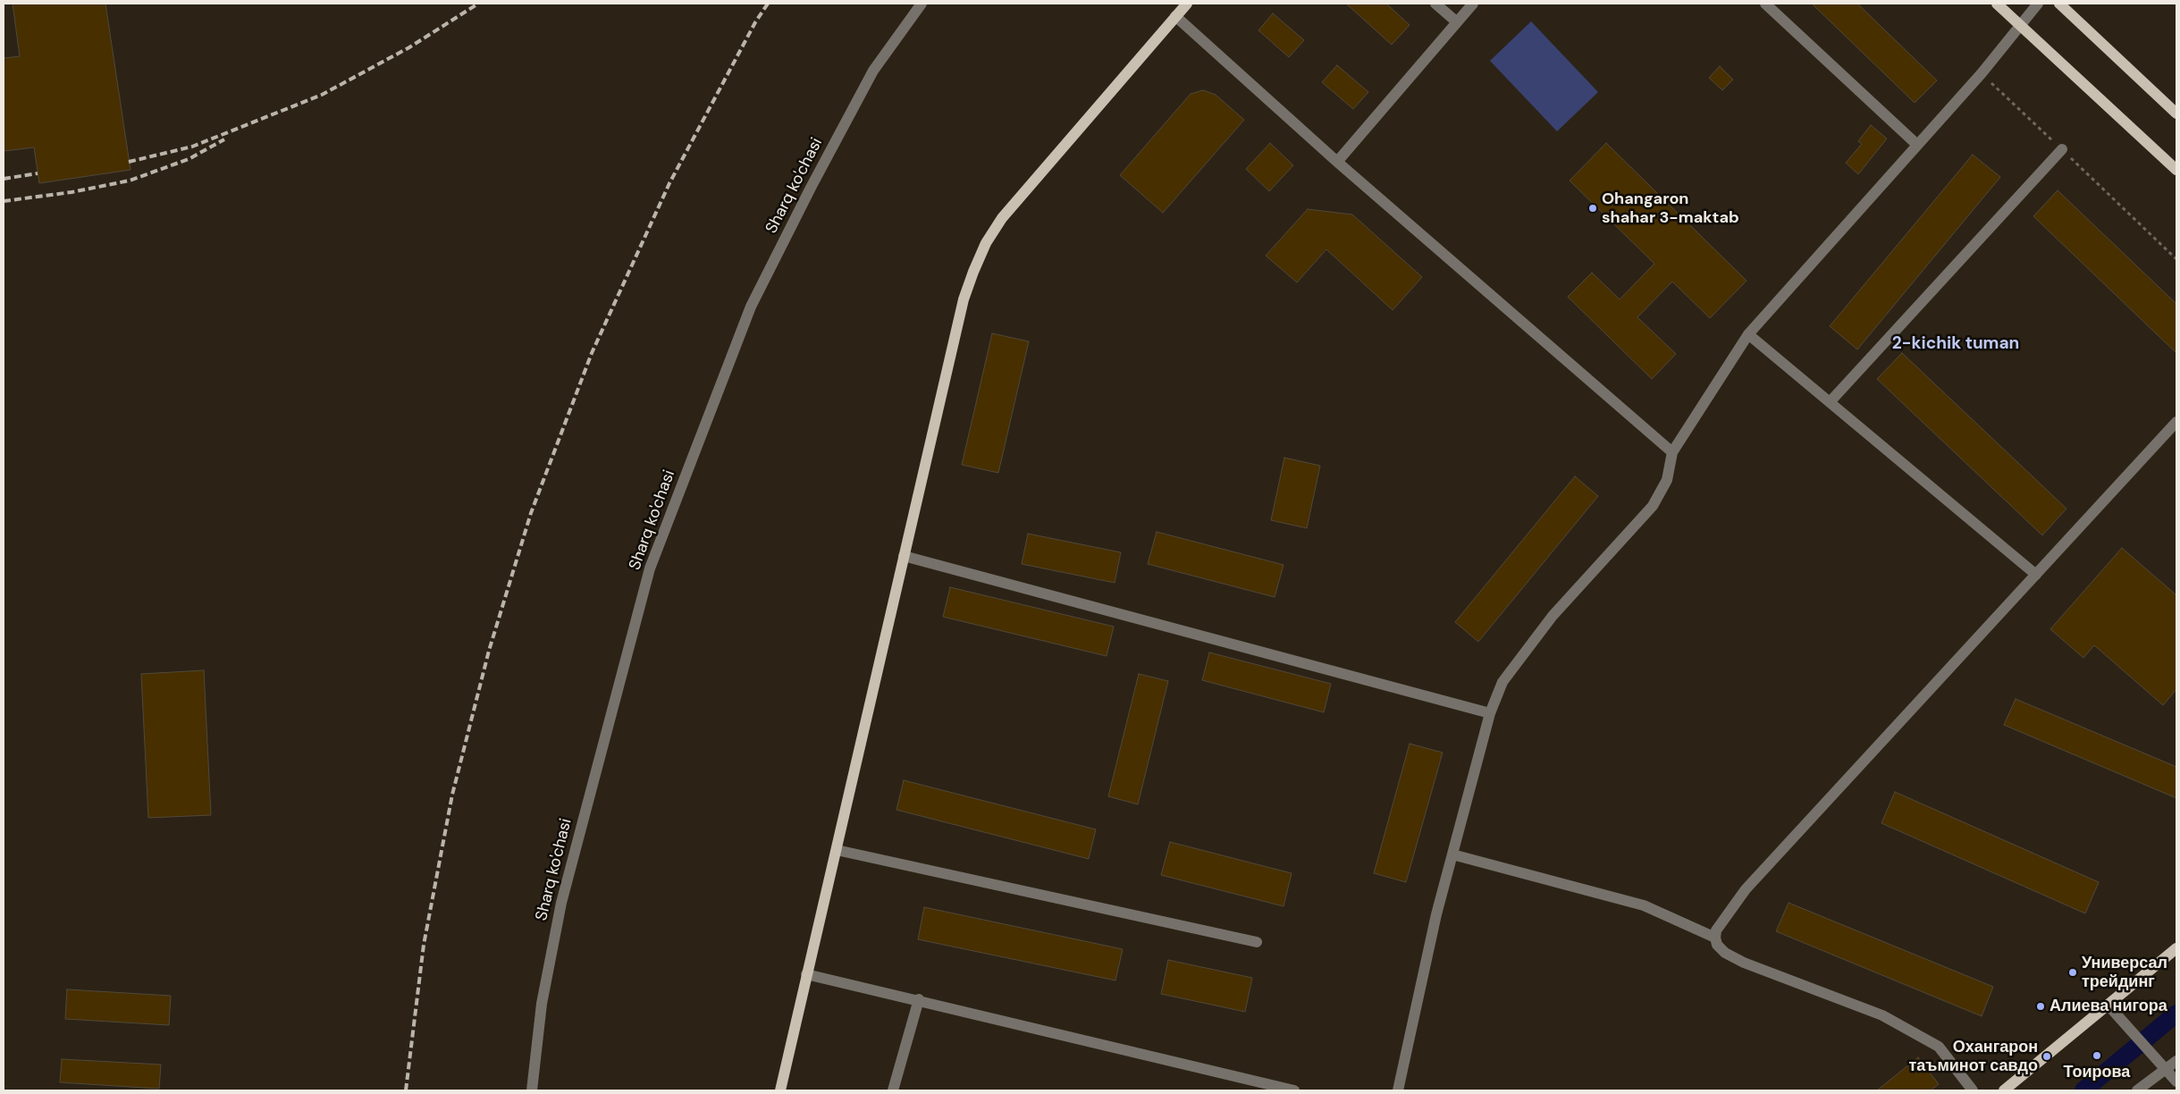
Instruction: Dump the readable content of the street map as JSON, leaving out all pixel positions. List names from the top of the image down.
{
  "streets": {
    "street": ["Sharq ko'chasi"]
  },
  "districts": ["2-kichik tuman"],
  "places": [
    "Ohangaron shahar 3-maktab",
    "Универсал трейдинг",
    "Алиева нигора",
    "Тоирова",
    "Охангарон таъминот савдо"
  ]
}
